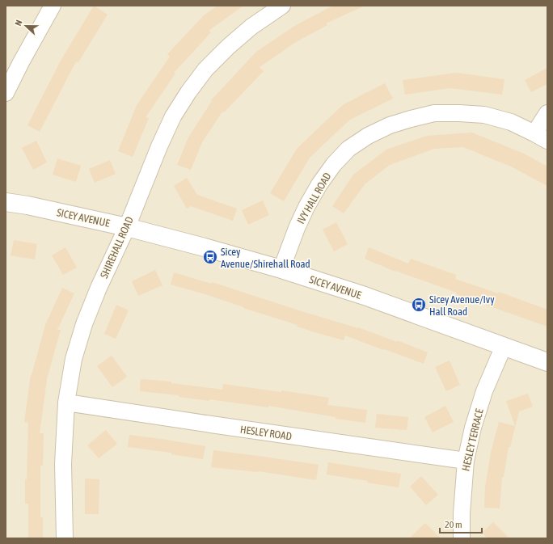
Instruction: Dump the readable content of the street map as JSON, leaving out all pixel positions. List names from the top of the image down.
{
  "streets": {
    "street": [
      "IVY HALL ROAD",
      "SICEY AVENUE",
      "SHIREHALL ROAD",
      "HESLEY ROAD",
      "HESLEY TERRACE"
    ]
  },
  "crossings": [
    ["IVY HALL ROAD", "SICEY AVENUE"],
    ["SICEY AVENUE", "SHIREHALL ROAD"],
    ["SICEY AVENUE", "HESLEY TERRACE"],
    ["SHIREHALL ROAD", "HESLEY ROAD"],
    ["HESLEY ROAD", "HESLEY TERRACE"]
  ],
  "places": {
    "bus stop": ["Sicey Avenue/Shirehall Road", "Sicey Avenue/Ivy Hall Road"]
  },
  "scale_bar": "20 m",
  "north": "left"
}
